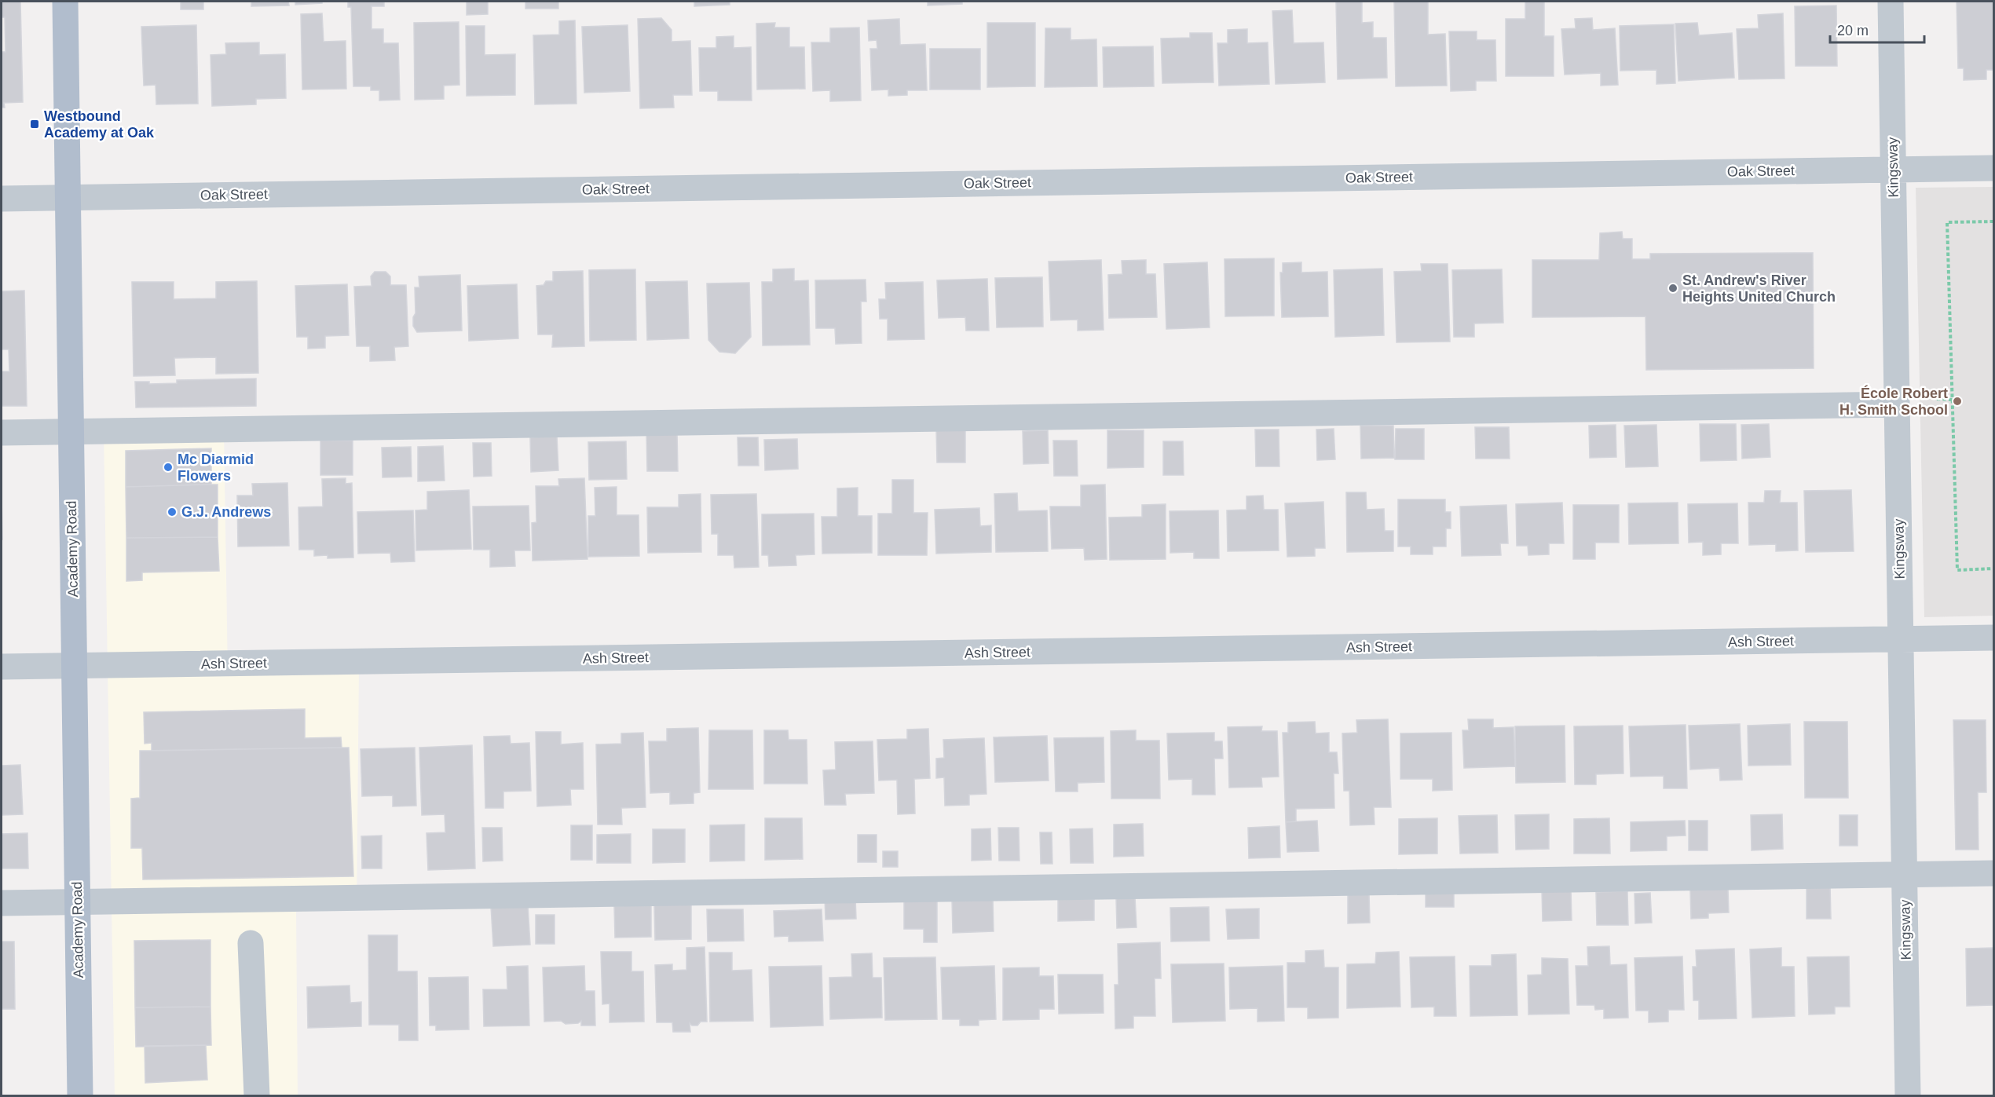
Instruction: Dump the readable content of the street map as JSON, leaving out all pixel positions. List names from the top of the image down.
{
  "streets": {
    "main road": ["Academy Road"],
    "street": ["Kingsway", "Oak Street", "Ash Street"]
  },
  "crossings": [
    ["Kingsway", "Oak Street"],
    ["Kingsway", "Ash Street"],
    ["Oak Street", "Academy Road"],
    ["Academy Road", "Ash Street"]
  ],
  "places": {
    "transit": ["Westbound Academy at Oak"],
    "other": [
      "St. Andrew's River Heights United Church",
      "École Robert H. Smith School",
      "Mc Diarmid Flowers",
      "G.J. Andrews"
    ]
  },
  "scale_bar": "20 m"
}
